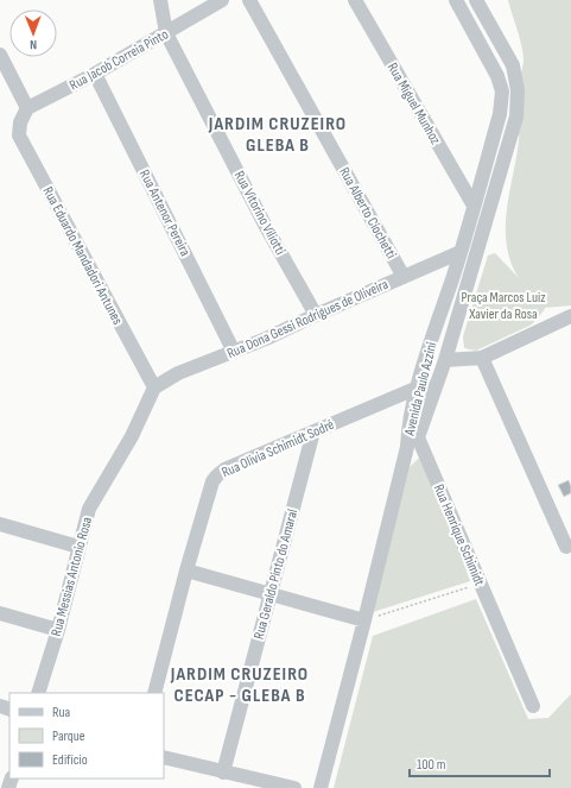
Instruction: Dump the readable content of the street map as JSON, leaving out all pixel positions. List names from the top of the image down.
{
  "streets": {
    "street": [
      "Rua Jacob Correia Pinto",
      "Rua Miguel Munhoz",
      "Rua Antenor Pereira",
      "Rua Vitorino Viliotti",
      "Rua Alberto Ciochetti",
      "Rua Eduardo Mandadori Antunes",
      "Rua Dona Gessi Rodrigues de Oliveira",
      "Avenida Paulo Azzini",
      "Rua Olivia Schimidt Sodré",
      "Rua Henrique Schimidt",
      "Rua Geraldo Pinto do Amaral",
      "Rua Messias Antonio Rosa"
    ]
  },
  "crossings": [
    ["Rua Jacob Correia Pinto", "Rua Antenor Pereira"],
    ["Rua Jacob Correia Pinto", "Rua Vitorino Viliotti"],
    ["Rua Jacob Correia Pinto", "Rua Eduardo Mandadori Antunes"],
    ["Rua Miguel Munhoz", "Avenida Paulo Azzini"],
    ["Rua Antenor Pereira", "Rua Dona Gessi Rodrigues de Oliveira"],
    ["Rua Vitorino Viliotti", "Rua Dona Gessi Rodrigues de Oliveira"],
    ["Rua Alberto Ciochetti", "Rua Dona Gessi Rodrigues de Oliveira"],
    ["Rua Eduardo Mandadori Antunes", "Rua Dona Gessi Rodrigues de Oliveira"],
    ["Rua Eduardo Mandadori Antunes", "Rua Messias Antonio Rosa"],
    ["Rua Dona Gessi Rodrigues de Oliveira", "Avenida Paulo Azzini"],
    ["Rua Dona Gessi Rodrigues de Oliveira", "Rua Messias Antonio Rosa"],
    ["Avenida Paulo Azzini", "Rua Olivia Schimidt Sodré"],
    ["Avenida Paulo Azzini", "Rua Henrique Schimidt"],
    ["Rua Olivia Schimidt Sodré", "Rua Geraldo Pinto do Amaral"]
  ],
  "districts": ["JARDIM CRUZEIRO GLEBA B", "JARDIM CRUZEIRO CECAP - GLEBA B"],
  "parks": ["Praça Marcos Luiz Xavier da Rosa"],
  "legend": ["Rua", "Parque", "Edifício"],
  "scale_bar": "100 m",
  "north": "bottom"
}
